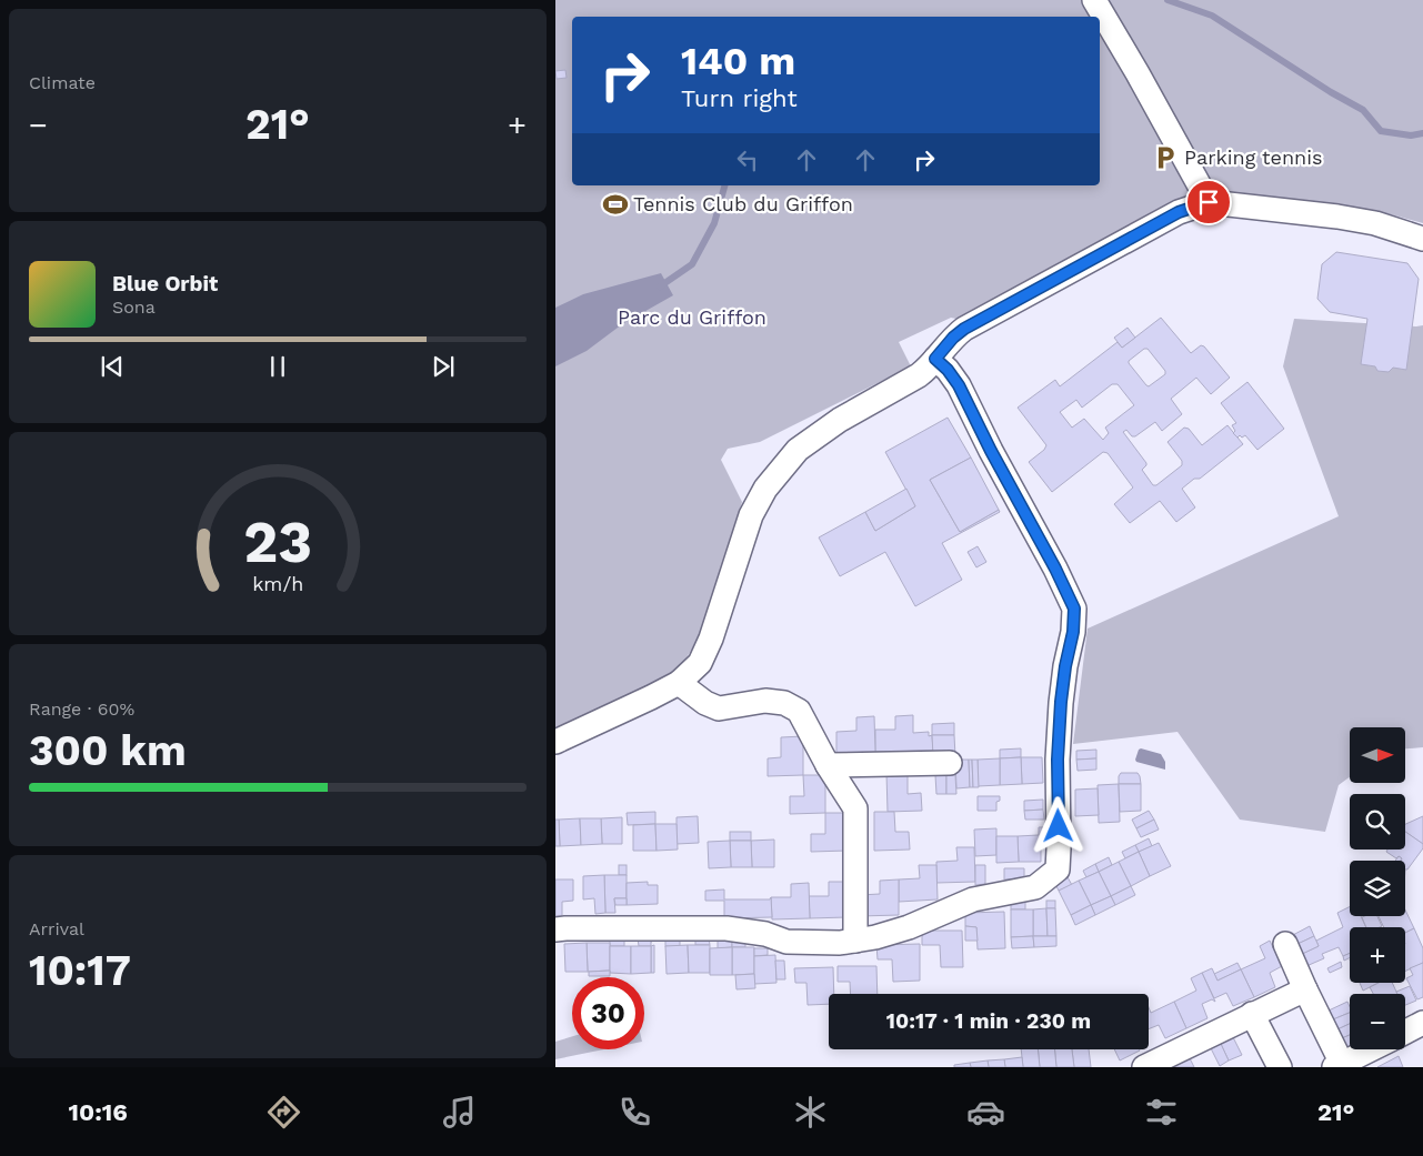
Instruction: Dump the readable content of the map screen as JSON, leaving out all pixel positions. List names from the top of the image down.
{
  "parks": ["Parc du Griffon"],
  "places": {
    "parking": ["Parking tennis"],
    "sports": ["Tennis Club du Griffon"]
  },
  "north": "right",
  "page": {
    "tile": [
      "Climate",
      ["Range · 60%", "300 km"],
      ["Arrival", "10:17"]
    ],
    "turn": ["140 m", "Turn right"],
    "heat": ["−", "21°", "+"],
    "song": ["Blue Orbit", "Sona"],
    "map_buttons": ["+", "−"],
    "limit": "30",
    "trip": "10:17 · 1 min · 230 m",
    "tabs": ["10:16", "21°"],
    "gauge": ["23", "km/h"]
  }
}
